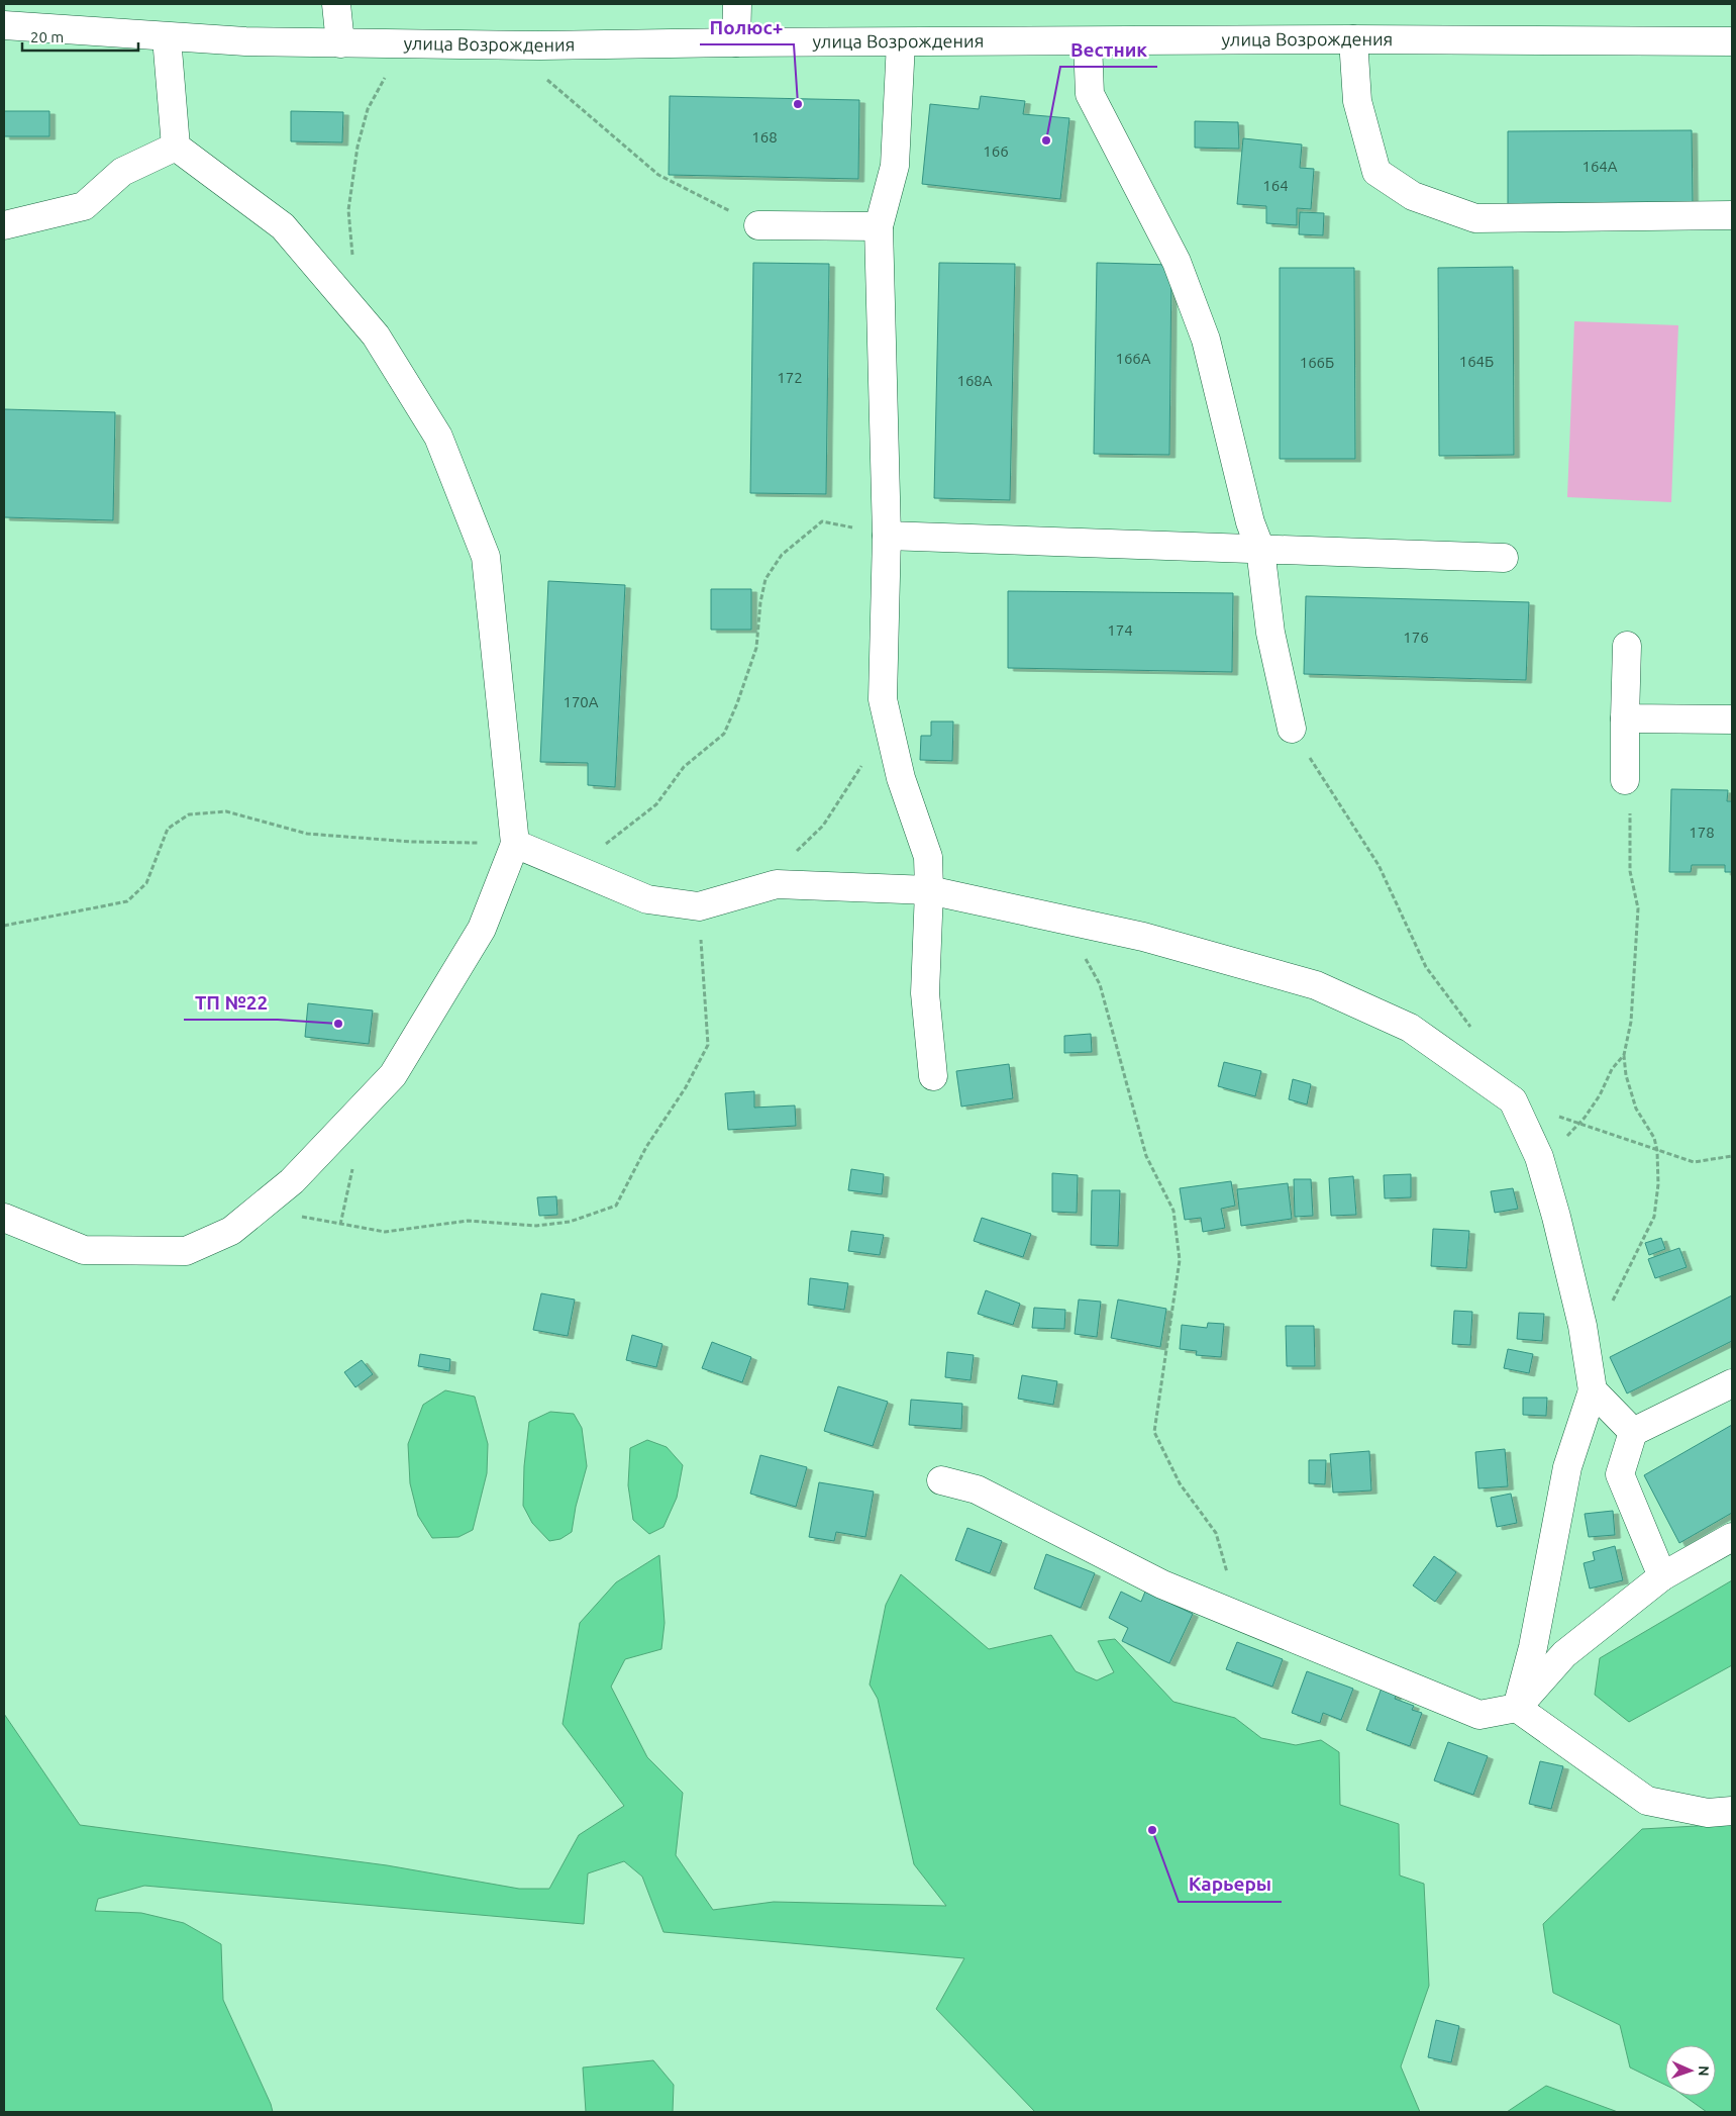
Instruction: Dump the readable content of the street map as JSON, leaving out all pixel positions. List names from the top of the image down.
{
  "streets": {
    "street": ["улица Возрождения"]
  },
  "places": [
    "Полюс+",
    "Вестник",
    "ТП №22",
    "Карьеры"
  ],
  "house_numbers": [
    "168",
    "166",
    "164А",
    "164",
    "166А",
    "164Б",
    "166Б",
    "172",
    "168А",
    "174",
    "176",
    "170А",
    "178"
  ],
  "scale_bar": "20 m",
  "north": "right"
}
